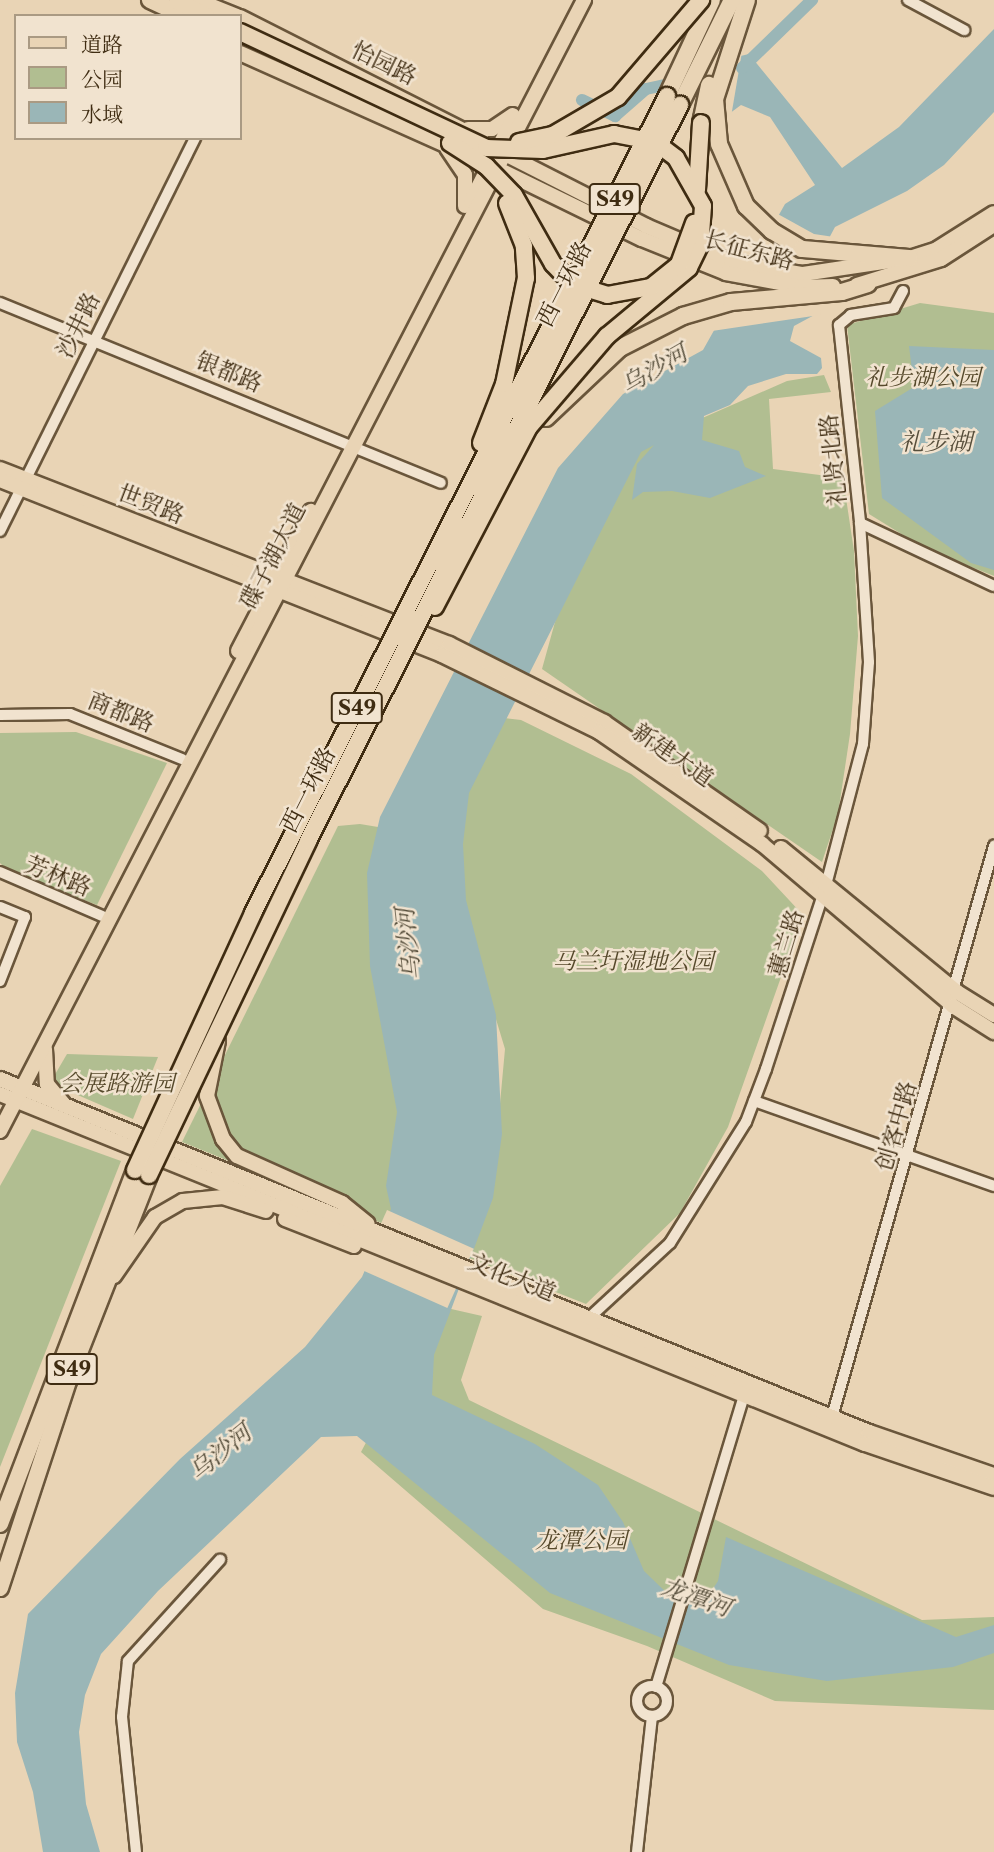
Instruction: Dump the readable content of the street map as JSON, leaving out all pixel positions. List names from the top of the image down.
{
  "streets": {
    "highway": ["S49", "西一环路"],
    "main road": [
      "怡园路",
      "长征东路",
      "世贸路",
      "碟子湖大道",
      "新建大道",
      "文化大道"
    ],
    "street": [
      "沙井路",
      "银都路",
      "礼贤北路",
      "商都路",
      "芳林路",
      "蕙兰路",
      "创客中路"
    ]
  },
  "crossings": [
    ["怡园路", "长征东路"],
    ["怡园路", "碟子湖大道"],
    ["长征东路", "碟子湖大道"],
    ["沙井路", "银都路"],
    ["沙井路", "世贸路"],
    ["银都路", "碟子湖大道"],
    ["礼贤北路", "蕙兰路"],
    ["世贸路", "碟子湖大道"],
    ["世贸路", "新建大道"],
    ["碟子湖大道", "商都路"],
    ["碟子湖大道", "新建大道"],
    ["碟子湖大道", "芳林路"],
    ["碟子湖大道", "文化大道"],
    ["新建大道", "蕙兰路"],
    ["新建大道", "创客中路"],
    ["蕙兰路", "文化大道"],
    ["创客中路", "文化大道"]
  ],
  "water": ["乌沙河", "礼步湖", "龙潭河"],
  "parks": [
    "礼步湖公园",
    "马兰圩湿地公园",
    "会展路游园",
    "龙潭公园"
  ],
  "legend": ["道路", "公园", "水域"]
}
